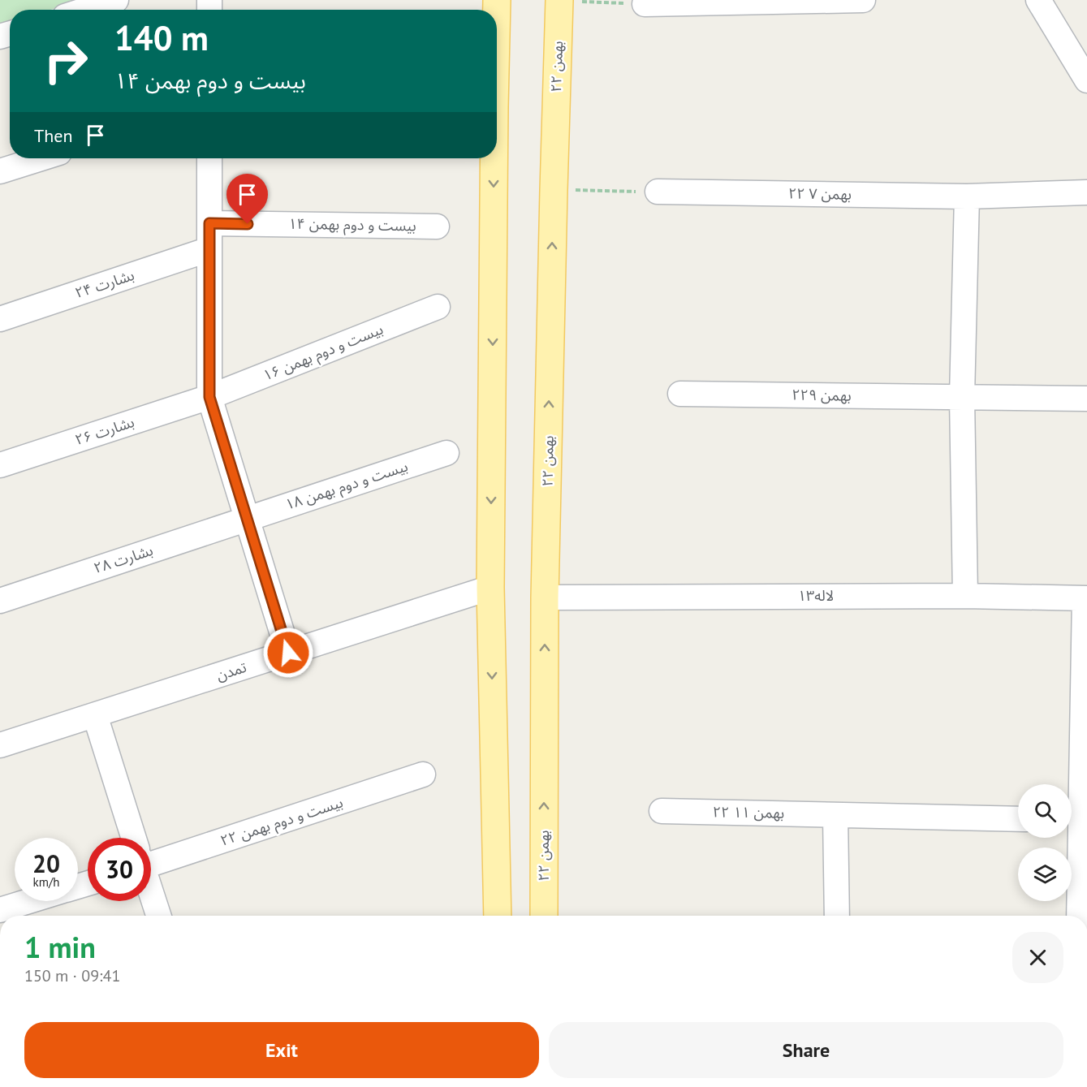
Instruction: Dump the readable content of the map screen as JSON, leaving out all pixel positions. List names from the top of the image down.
{
  "streets": {
    "main road": ["۲۲ بهمن"],
    "street": [
      "۲۲ بهمن ۷",
      "بیست و دوم بهمن ۱۴",
      "بشارت ۲۴",
      "بیست و دوم بهمن ۱۶",
      "۲۲بهمن ۹",
      "بشارت ۲۶",
      "بیست و دوم بهمن ۱۸",
      "بشارت ۲۸",
      "لاله۱۳",
      "تمدن",
      "۲۲ بهمن ۱۱",
      "بیست و دوم بهمن ۲۲"
    ]
  },
  "crossings": [
    ["۲۲ بهمن", "لاله۱۳"],
    ["بیست و دوم بهمن ۱۶", "بشارت ۲۶"],
    ["بیست و دوم بهمن ۱۸", "بشارت ۲۸"]
  ],
  "page": {
    "turn": ["140 m", "بیست و دوم بهمن ۱۴"],
    "then": "Then",
    "speed": "20 km/h",
    "limit": "30",
    "heading": ["1 min", "150 m · 09:41"],
    "buttons": ["Exit", "Share"]
  }
}
